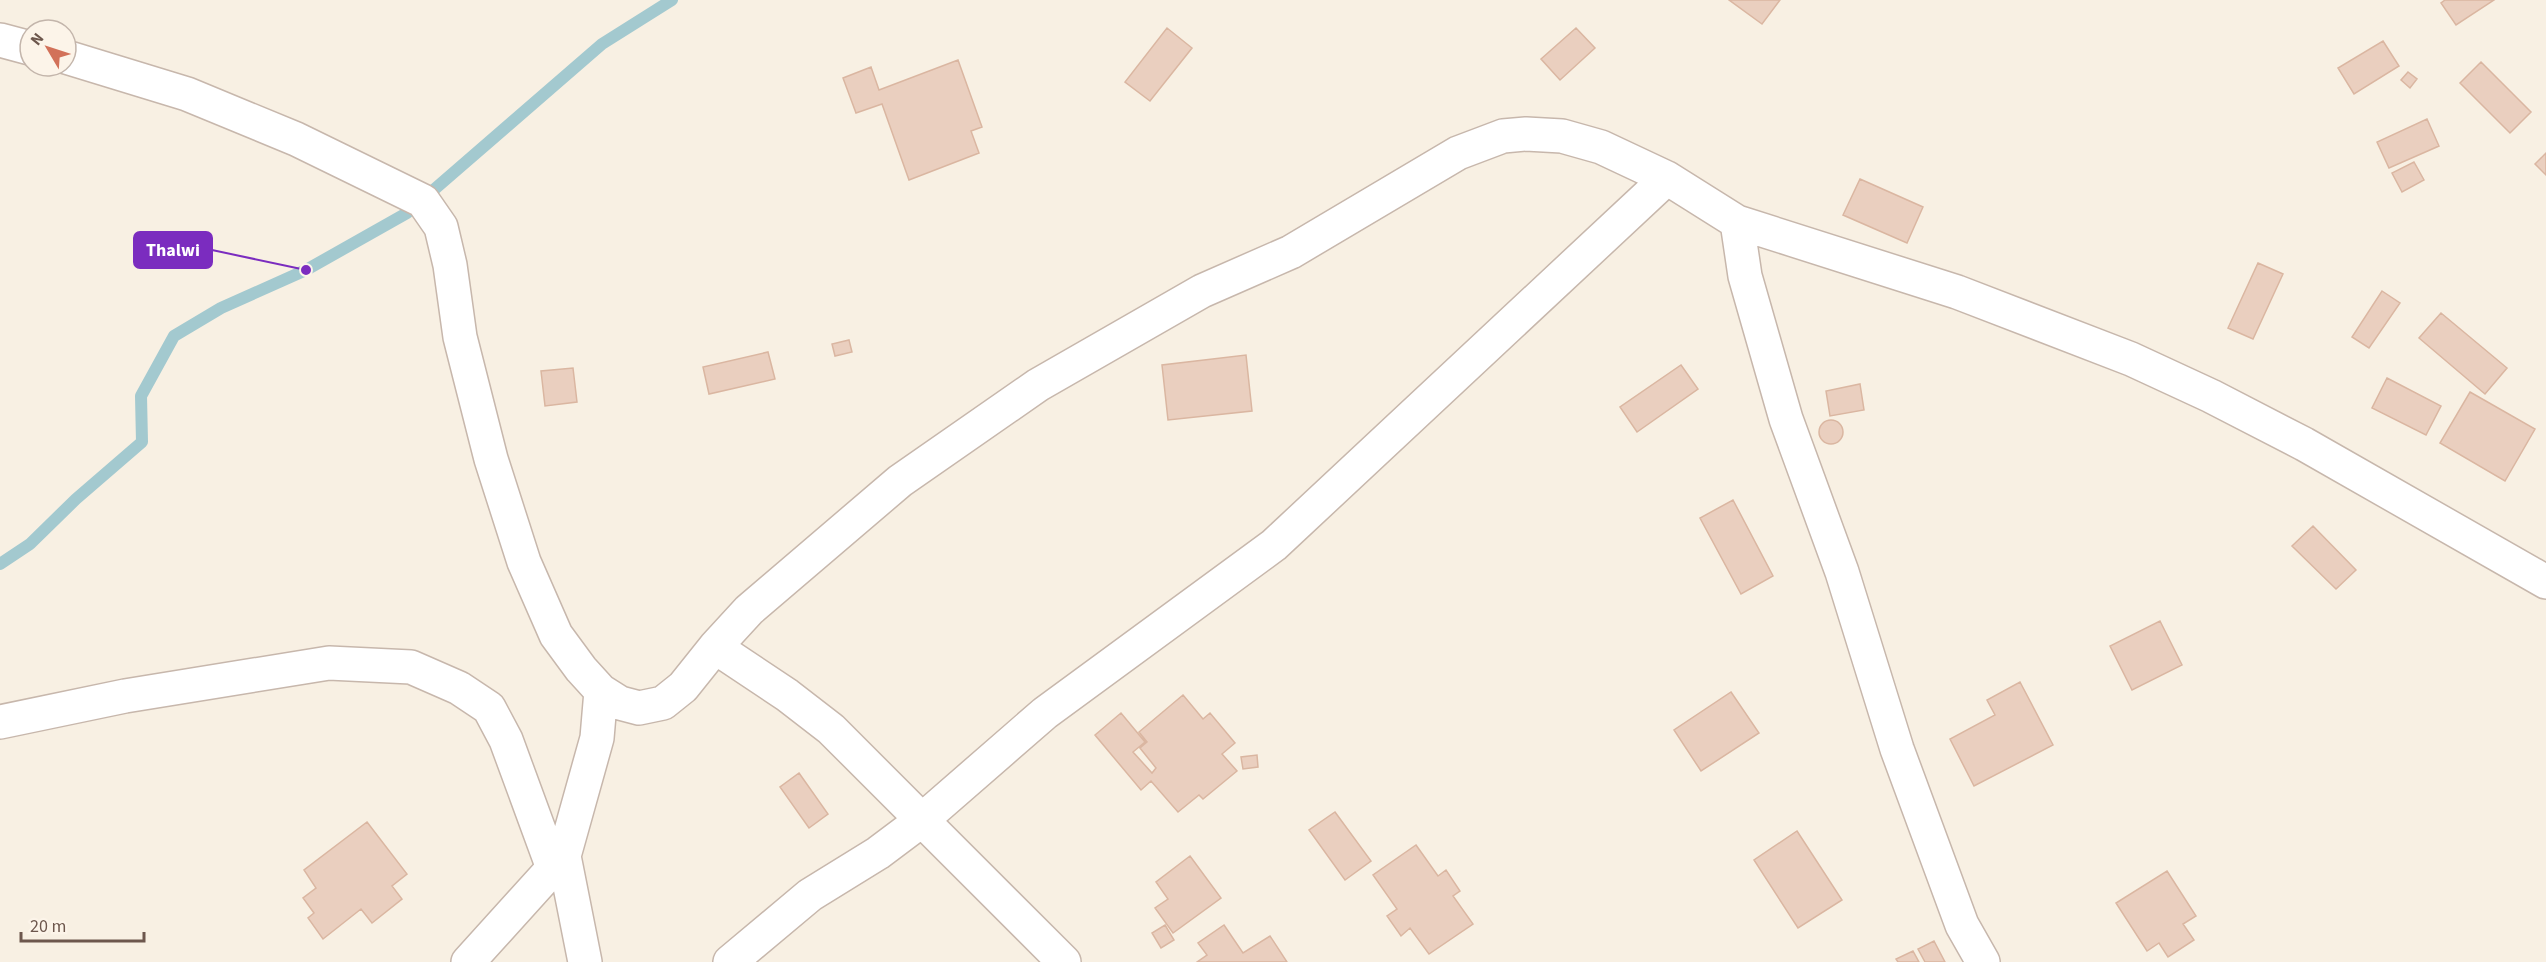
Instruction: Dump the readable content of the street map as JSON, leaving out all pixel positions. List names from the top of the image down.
{
  "places": ["Thalwi"],
  "scale_bar": "20 m",
  "north": "top left"
}
